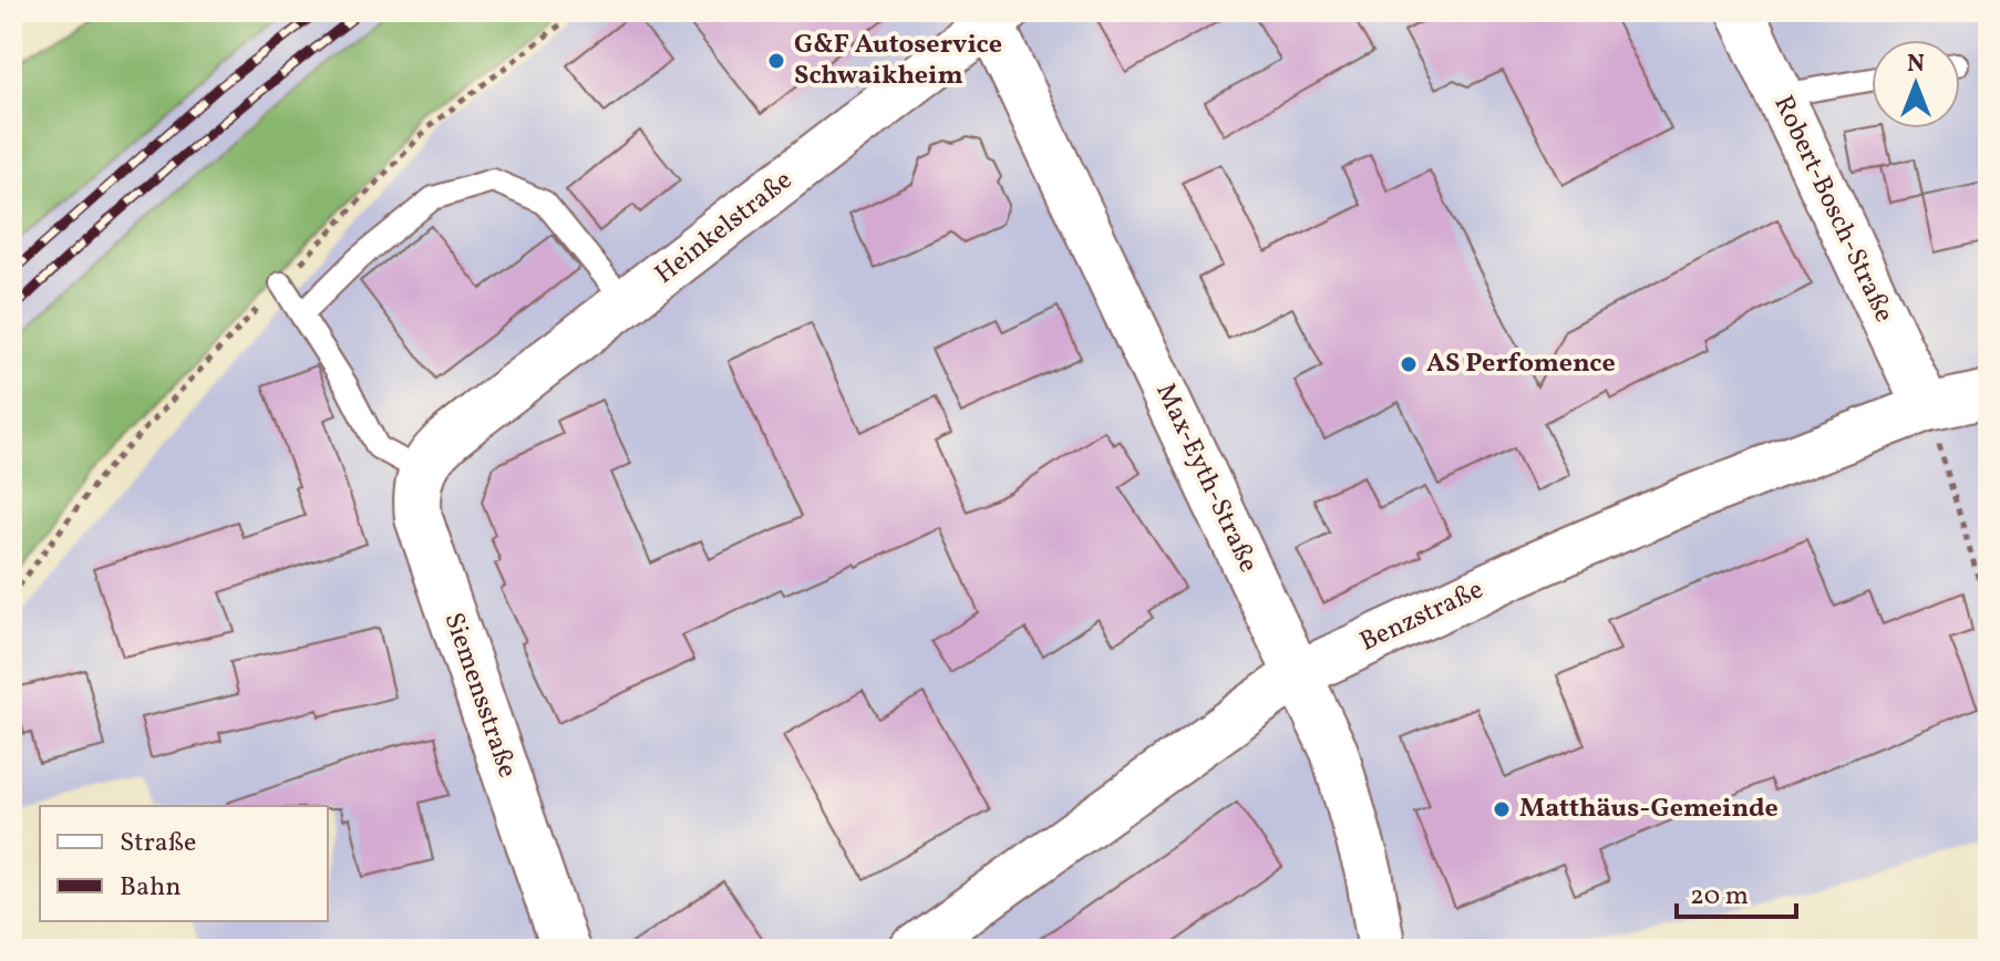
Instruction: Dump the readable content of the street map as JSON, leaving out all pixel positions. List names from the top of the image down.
{
  "streets": {
    "street": [
      "Robert-Bosch-Straße",
      "Heinkelstraße",
      "Max-Eyth-Straße",
      "Benzstraße",
      "Siemensstraße"
    ]
  },
  "crossings": [
    ["Robert-Bosch-Straße", "Benzstraße"],
    ["Heinkelstraße", "Max-Eyth-Straße"],
    ["Heinkelstraße", "Siemensstraße"],
    ["Max-Eyth-Straße", "Benzstraße"]
  ],
  "places": ["G&F Autoservice Schwaikheim", "AS Perfomence", "Matthäus-Gemeinde"],
  "legend": ["Straße", "Bahn"],
  "scale_bar": "20 m",
  "north": "top"
}
